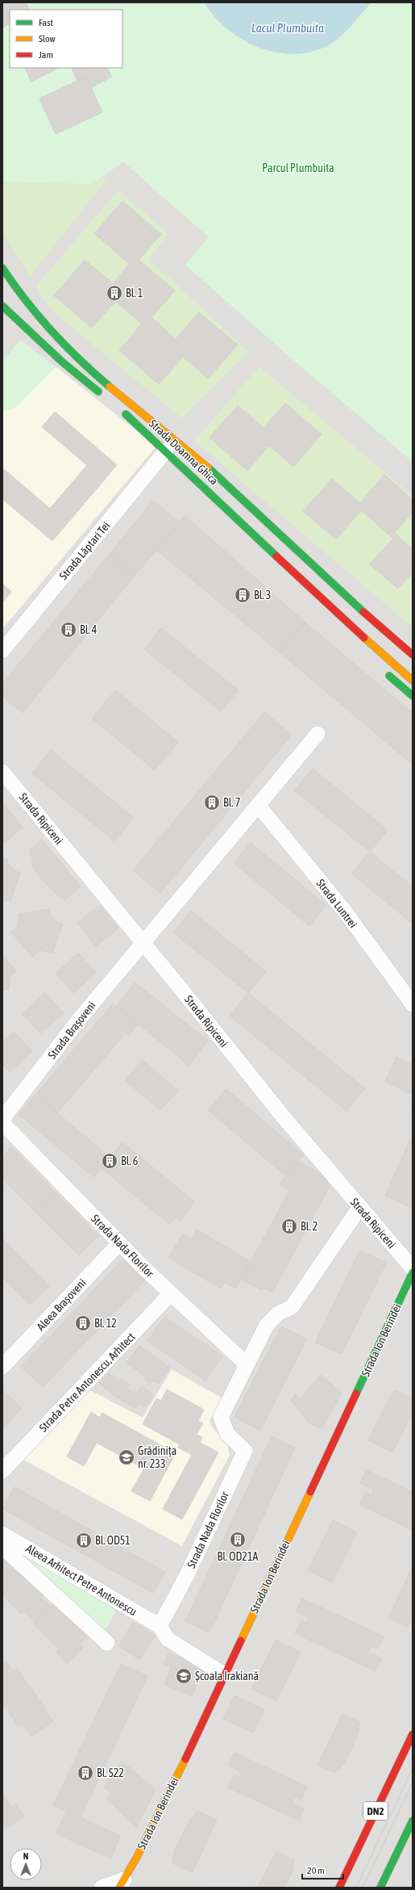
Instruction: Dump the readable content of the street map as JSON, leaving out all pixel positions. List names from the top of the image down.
{
  "streets": {
    "main road": ["Strada Doamna Ghica", "Strada Ion Berindei", "DN2"],
    "street": [
      "Strada Lăptari Tei",
      "Strada Ripiceni",
      "Strada Luntrei",
      "Strada Brașoveni",
      "Strada Nada Florilor",
      "Aleea Brașoveni",
      "Strada Petre Antonescu, Arhitect",
      "Aleea Arhitect Petre Antonescu"
    ]
  },
  "crossings": [
    ["Strada Doamna Ghica", "Strada Lăptari Tei"],
    ["Strada Ripiceni", "Strada Brașoveni"],
    ["Strada Ripiceni", "Strada Nada Florilor"],
    ["Strada Nada Florilor", "Aleea Brașoveni"],
    ["Strada Nada Florilor", "Strada Petre Antonescu, Arhitect"],
    ["Strada Nada Florilor", "Aleea Arhitect Petre Antonescu"]
  ],
  "water": ["Lacul Plumbuita"],
  "parks": ["Parcul Plumbuita"],
  "places": {
    "building": [
      "Bl. 1",
      "Bl. 3",
      "Bl. 4",
      "Bl. 7",
      "Bl. 6",
      "Bl. 2",
      "Bl. 12",
      "Bl. OD21A",
      "Bl. OD51",
      "Bl. S22"
    ],
    "school or university": ["Grădinița nr. 233", "Școala Irakiană"]
  },
  "legend": ["Fast", "Slow", "Jam"],
  "scale_bar": "20 m",
  "north": "top"
}
